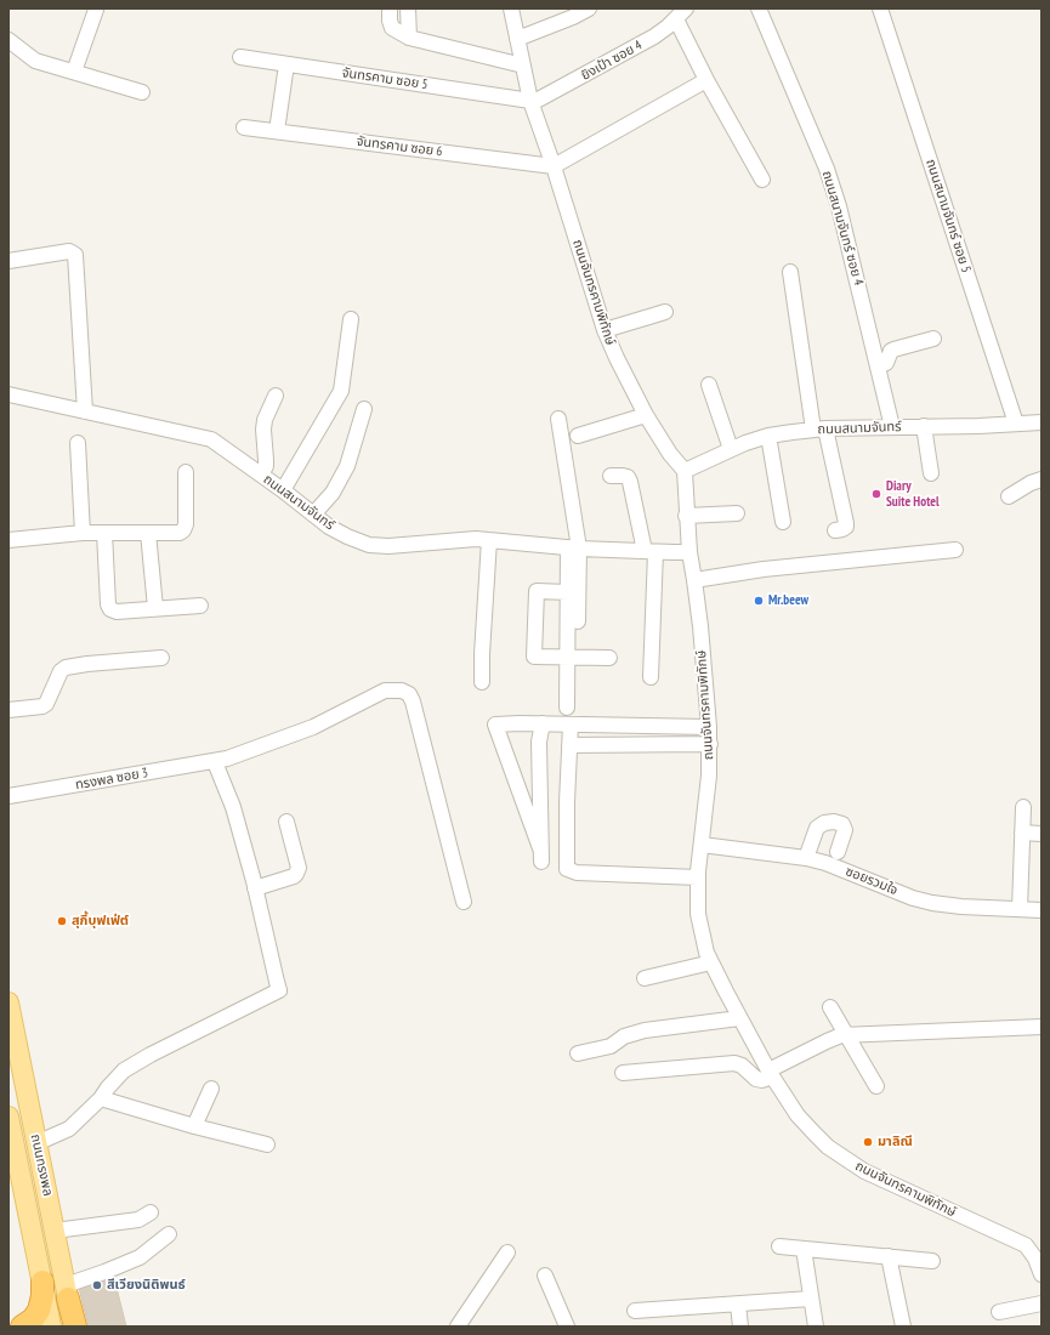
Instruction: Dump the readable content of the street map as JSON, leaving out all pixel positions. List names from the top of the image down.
{
  "streets": {
    "highway": ["ถนนทรงพล"],
    "street": [
      "ยิงเป้า ซอย 4",
      "จันทรคาม ซอย 5",
      "จันทรคาม ซอย 6",
      "ถนนสนามจันทร์ ซอย 5",
      "ถนนสนามจันทร์ ซอย 4",
      "ถนนจันทรคามพิทักษ์",
      "ถนนสนามจันทร์",
      "ทรงพล ซอย 3",
      "ซอยรวมใจ"
    ]
  },
  "crossings": [
    ["ยิงเป้า ซอย 4", "จันทรคาม ซอย 5"],
    ["ยิงเป้า ซอย 4", "ถนนจันทรคามพิทักษ์"],
    ["จันทรคาม ซอย 5", "ถนนจันทรคามพิทักษ์"],
    ["จันทรคาม ซอย 6", "ถนนจันทรคามพิทักษ์"],
    ["ถนนสนามจันทร์ ซอย 5", "ถนนสนามจันทร์"],
    ["ถนนสนามจันทร์ ซอย 4", "ถนนสนามจันทร์"],
    ["ถนนจันทรคามพิทักษ์", "ถนนสนามจันทร์"],
    ["ถนนจันทรคามพิทักษ์", "ซอยรวมใจ"]
  ],
  "places": [
    "Diary Suite Hotel",
    "Mr.beew",
    "สุกี้บุฟเฟ่ต์",
    "มาลิณี",
    "สีเวียงนิติพนธ์"
  ]
}
